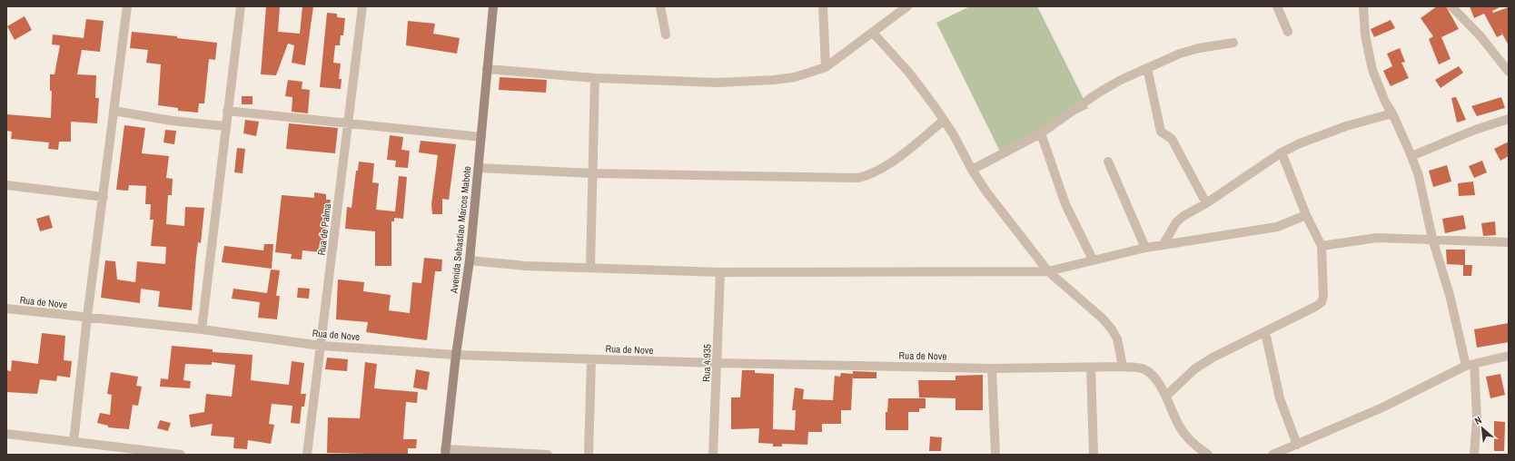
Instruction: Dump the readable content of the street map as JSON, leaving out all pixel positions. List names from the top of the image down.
{
  "streets": {
    "main road": ["Avenida Sebastiao Marcos Mabote"],
    "street": ["Rua de Palma", "Rua de Nove", "Rua 4.935"]
  },
  "crossings": [
    ["Rua de Palma", "Rua de Nove"],
    ["Avenida Sebastiao Marcos Mabote", "Rua de Nove"],
    ["Rua de Nove", "Rua 4.935"]
  ],
  "north": "top left"
}
